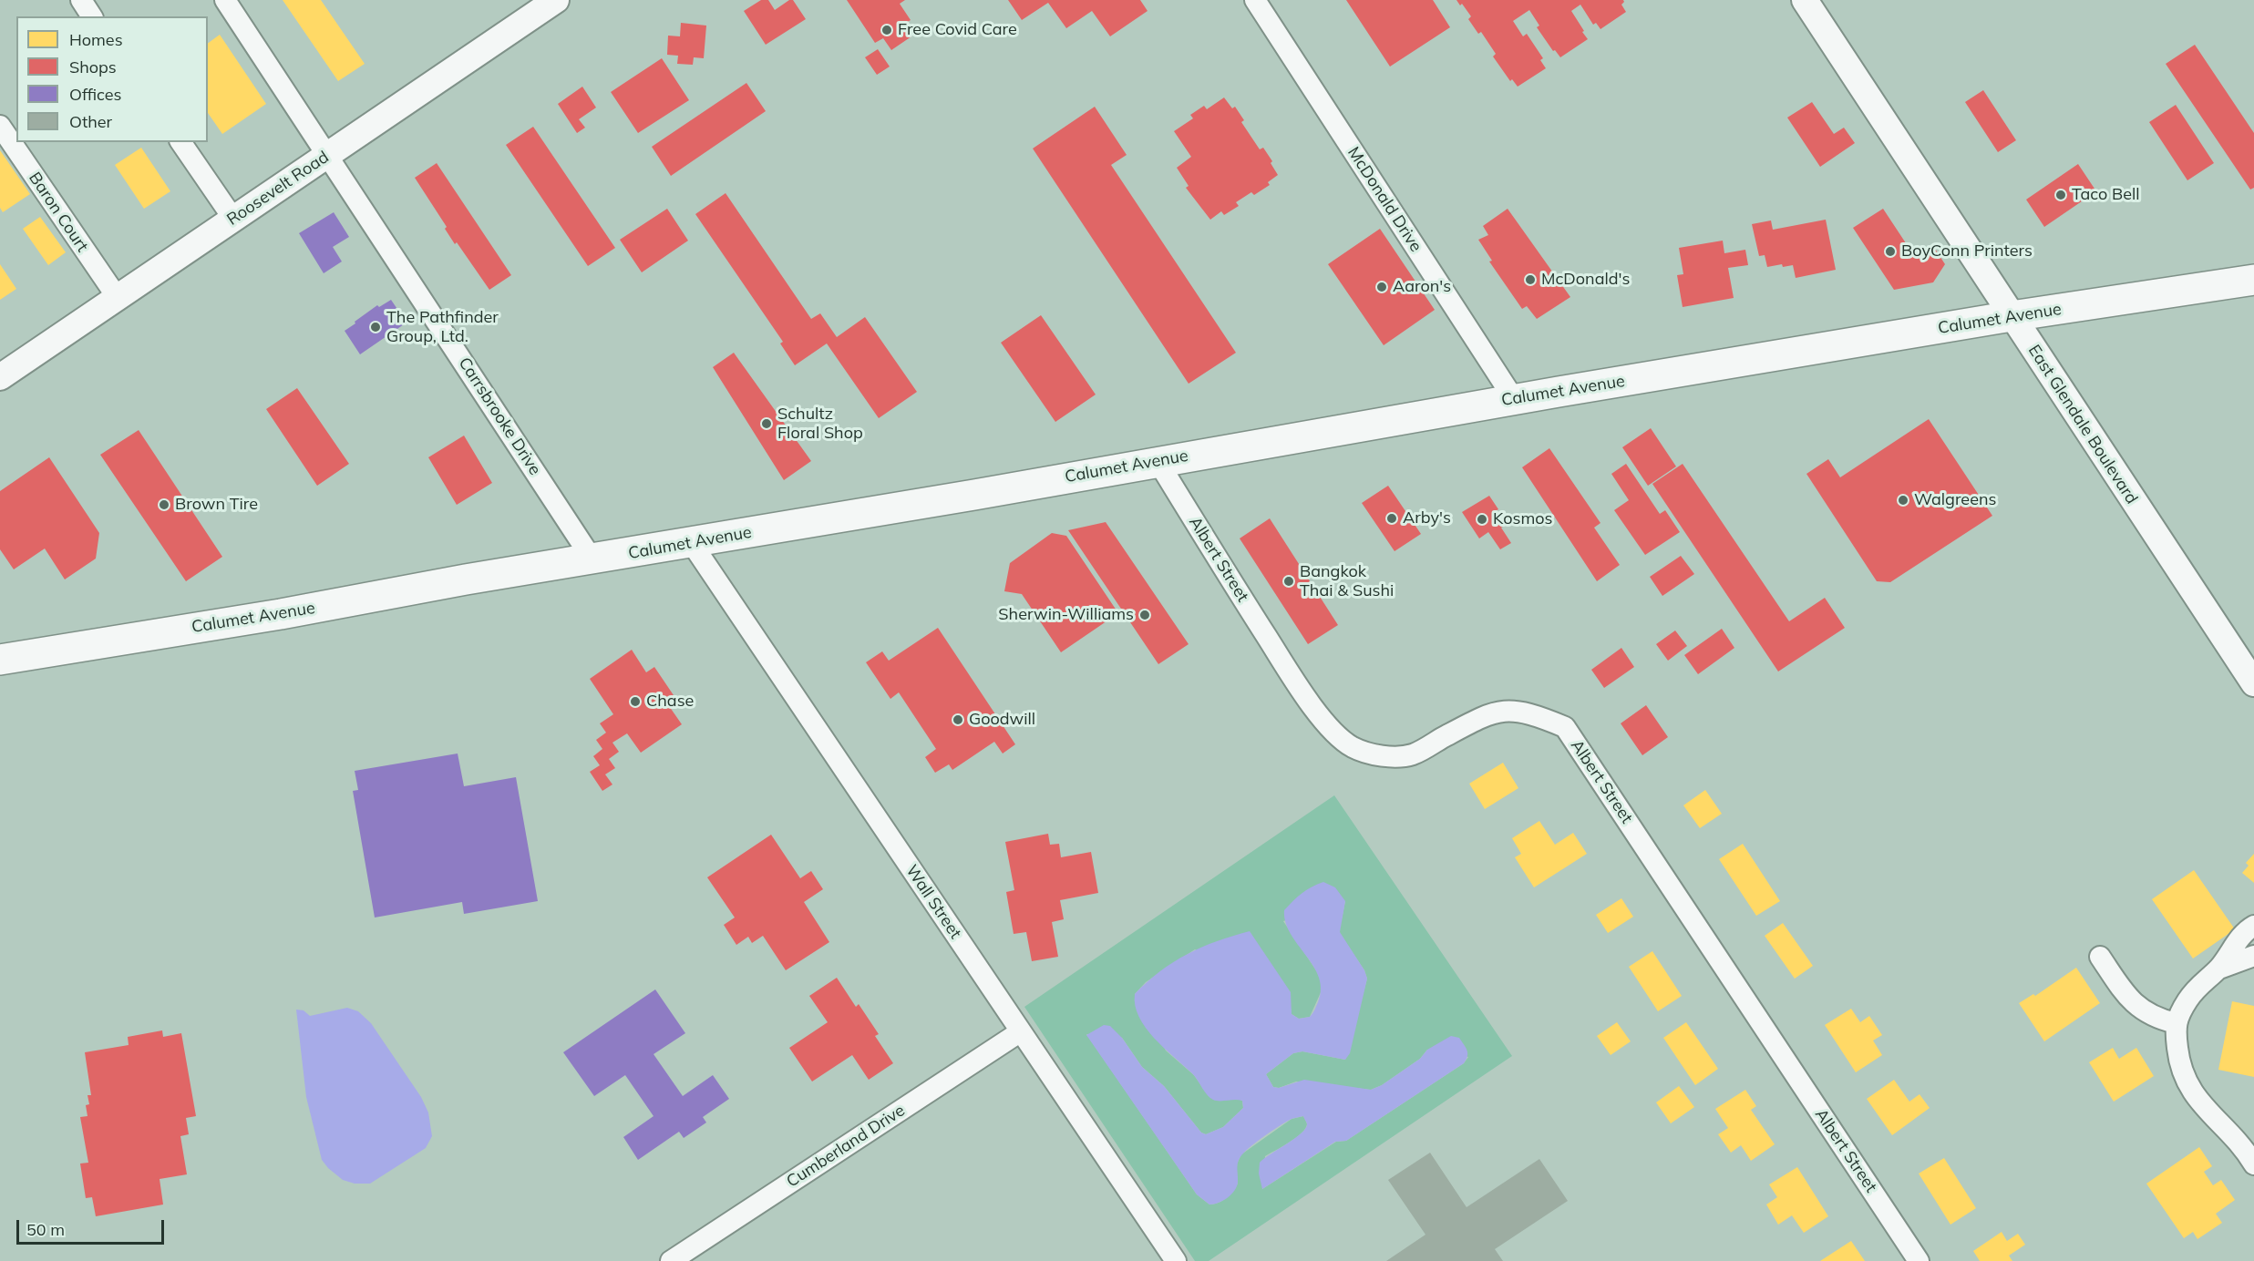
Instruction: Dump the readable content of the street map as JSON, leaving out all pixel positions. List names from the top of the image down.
{
  "streets": {
    "main road": ["Calumet Avenue"],
    "street": [
      "Roosevelt Road",
      "McDonald Drive",
      "Baron Court",
      "Carrsbrooke Drive",
      "East Glendale Boulevard",
      "Albert Street",
      "Wall Street",
      "Cumberland Drive"
    ]
  },
  "crossings": [
    ["Roosevelt Road", "Baron Court"],
    ["Roosevelt Road", "Carrsbrooke Drive"],
    ["McDonald Drive", "Calumet Avenue"],
    ["Calumet Avenue", "Carrsbrooke Drive"],
    ["Calumet Avenue", "East Glendale Boulevard"],
    ["Calumet Avenue", "Albert Street"],
    ["Calumet Avenue", "Wall Street"],
    ["Wall Street", "Cumberland Drive"]
  ],
  "places": [
    "Free Covid Care",
    "Taco Bell",
    "BoyConn Printers",
    "McDonald's",
    "Aaron's",
    "The Pathfinder Group, Ltd.",
    "Schultz Floral Shop",
    "Walgreens",
    "Brown Tire",
    "Arby's",
    "Kosmos",
    "Bangkok Thai & Sushi",
    "Sherwin-Williams",
    "Chase",
    "Goodwill"
  ],
  "legend": [
    "Homes",
    "Shops",
    "Offices",
    "Other"
  ],
  "scale_bar": "50 m"
}
